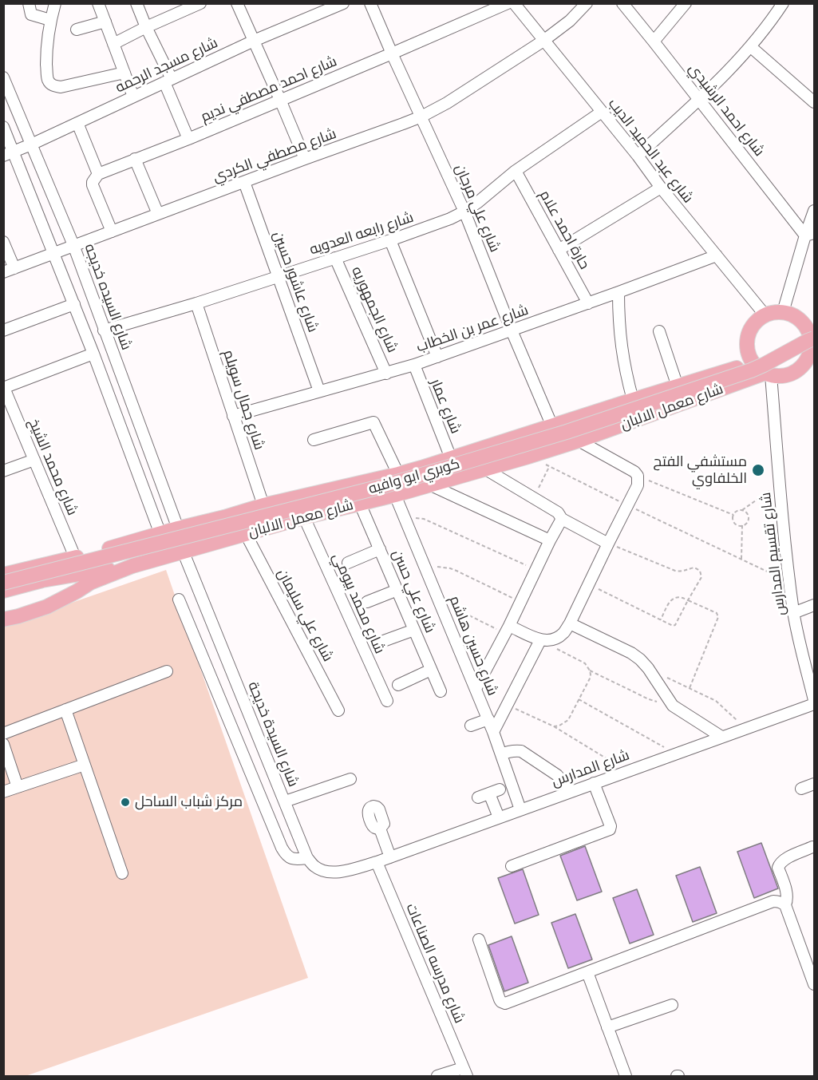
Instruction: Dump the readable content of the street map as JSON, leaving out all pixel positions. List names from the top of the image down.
{
  "streets": {
    "main road": ["شارع معمل الالبان", "كوبري ابو وافيه"],
    "street": [
      "شارع مسجد الرحمه",
      "شارع احمد مصطفي نديم",
      "شارع احمد الرشيدي",
      "شارع عبد الحميد الديب",
      "شارع مصطفي الكردي",
      "شارع علي مرجان",
      "حارة احمد علام",
      "شارع رابعه العدويه",
      "شارع عاشور حسين",
      "شارع السيده خديجه",
      "شارع الجمهوريه",
      "شارع عمر بن الخطاب",
      "شارع جمال سويلم",
      "شارع عمار",
      "شارع محمد الشيخ",
      "شارع تقسيم المدارس",
      "شارع علي حسن",
      "شارع محمد بيومي",
      "شارع علي سليمان",
      "شارع حسين هاشم",
      "شارع السيدة خديجة",
      "شارع المدارس",
      "شارع مدرسه الصناعات"
    ]
  },
  "crossings": [
    ["شارع مسجد الرحمه", "شارع السيده خديجه"],
    ["شارع احمد مصطفي نديم", "شارع علي مرجان"],
    ["شارع عبد الحميد الديب", "شارع مصطفي الكردي"],
    ["شارع عبد الحميد الديب", "شارع رابعه العدويه"],
    ["شارع عبد الحميد الديب", "شارع عمر بن الخطاب"],
    ["شارع عبد الحميد الديب", "شارع معمل الالبان"],
    ["شارع عبد الحميد الديب", "شارع تقسيم المدارس"],
    ["شارع مصطفي الكردي", "شارع علي مرجان"],
    ["شارع مصطفي الكردي", "شارع عاشور حسين"],
    ["شارع مصطفي الكردي", "شارع السيده خديجه"],
    ["شارع علي مرجان", "شارع رابعه العدويه"],
    ["شارع علي مرجان", "شارع عمر بن الخطاب"],
    ["شارع علي مرجان", "شارع معمل الالبان"],
    ["حارة احمد علام", "شارع رابعه العدويه"],
    ["حارة احمد علام", "شارع عمر بن الخطاب"],
    ["شارع رابعه العدويه", "شارع عاشور حسين"],
    ["شارع رابعه العدويه", "شارع السيده خديجه"],
    ["شارع رابعه العدويه", "شارع الجمهوريه"],
    ["شارع رابعه العدويه", "شارع جمال سويلم"],
    ["شارع رابعه العدويه", "شارع محمد الشيخ"],
    ["شارع عاشور حسين", "شارع عمر بن الخطاب"],
    ["شارع السيده خديجه", "شارع معمل الالبان"],
    ["شارع الجمهوريه", "شارع عمر بن الخطاب"],
    ["شارع عمر بن الخطاب", "شارع جمال سويلم"],
    ["شارع عمر بن الخطاب", "شارع عمار"],
    ["شارع جمال سويلم", "شارع معمل الالبان"],
    ["شارع عمار", "شارع معمل الالبان"],
    ["شارع معمل الالبان", "شارع محمد الشيخ"],
    ["شارع معمل الالبان", "شارع تقسيم المدارس"],
    ["شارع معمل الالبان", "شارع علي حسن"],
    ["شارع معمل الالبان", "شارع محمد بيومي"],
    ["شارع معمل الالبان", "شارع علي سليمان"],
    ["شارع معمل الالبان", "شارع حسين هاشم"],
    ["شارع معمل الالبان", "شارع السيدة خديجة"],
    ["شارع حسين هاشم", "شارع المدارس"],
    ["شارع المدارس", "شارع مدرسه الصناعات"]
  ],
  "places": ["مستشفي الفتح الخلفاوي", "مركز شباب الساحل"]
}
